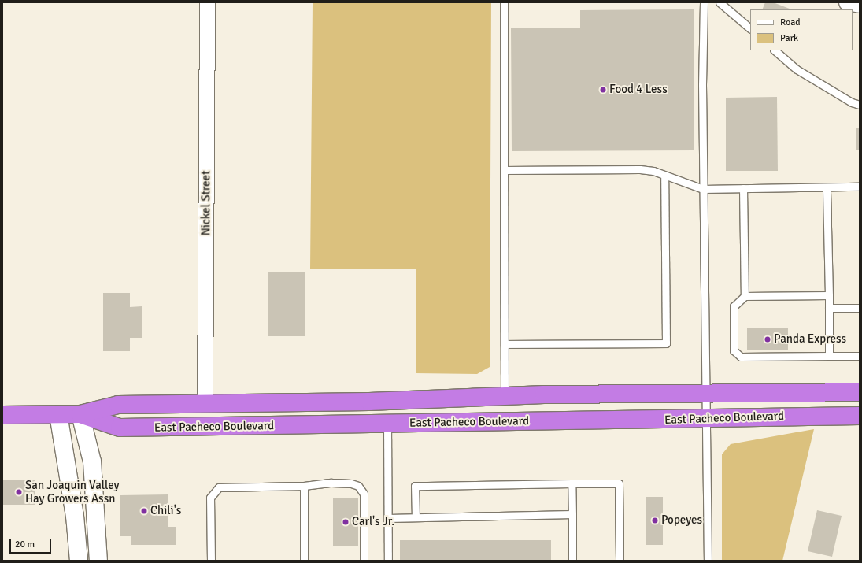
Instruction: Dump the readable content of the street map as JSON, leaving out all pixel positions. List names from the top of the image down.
{
  "streets": {
    "highway": ["East Pacheco Boulevard"],
    "street": ["Nickel Street"]
  },
  "crossings": [
    ["Nickel Street", "East Pacheco Boulevard"]
  ],
  "places": [
    "Food 4 Less",
    "Panda Express",
    "San Joaquin Valley Hay Growers Assn",
    "Chili's",
    "Popeyes",
    "Carl's Jr."
  ],
  "legend": ["Road", "Park"],
  "scale_bar": "20 m"
}
